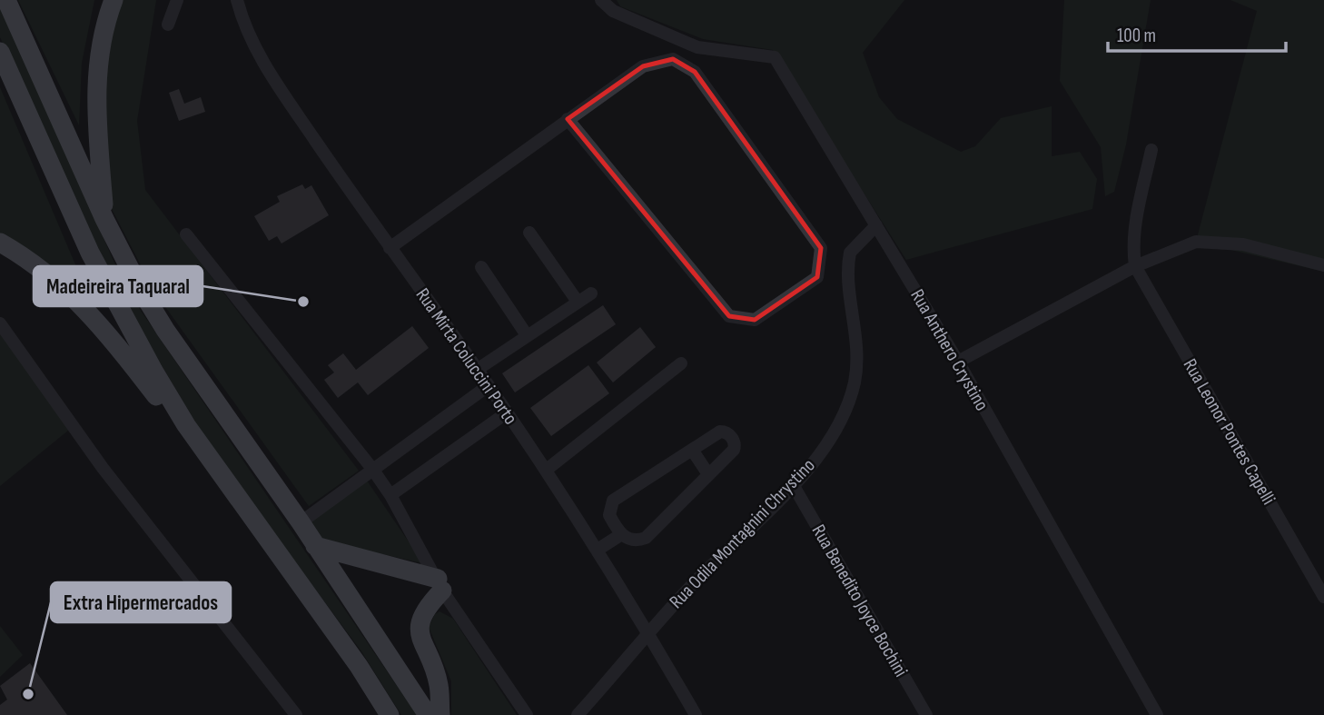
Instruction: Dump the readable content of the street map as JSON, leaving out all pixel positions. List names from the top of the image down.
{
  "streets": {
    "street": [
      "Rua Anthero Crystino",
      "Rua Mirta Coluccini Porto",
      "Rua Leonor Pontes Capelli",
      "Rua Odila Montagnini Chrystino",
      "Rua Benedito Joyce Bochini"
    ]
  },
  "crossings": [
    ["Rua Anthero Crystino", "Rua Odila Montagnini Chrystino"],
    ["Rua Mirta Coluccini Porto", "Rua Odila Montagnini Chrystino"],
    ["Rua Odila Montagnini Chrystino", "Rua Benedito Joyce Bochini"]
  ],
  "places": ["Madeireira Taquaral", "Extra Hipermercados"],
  "scale_bar": "100 m"
}
